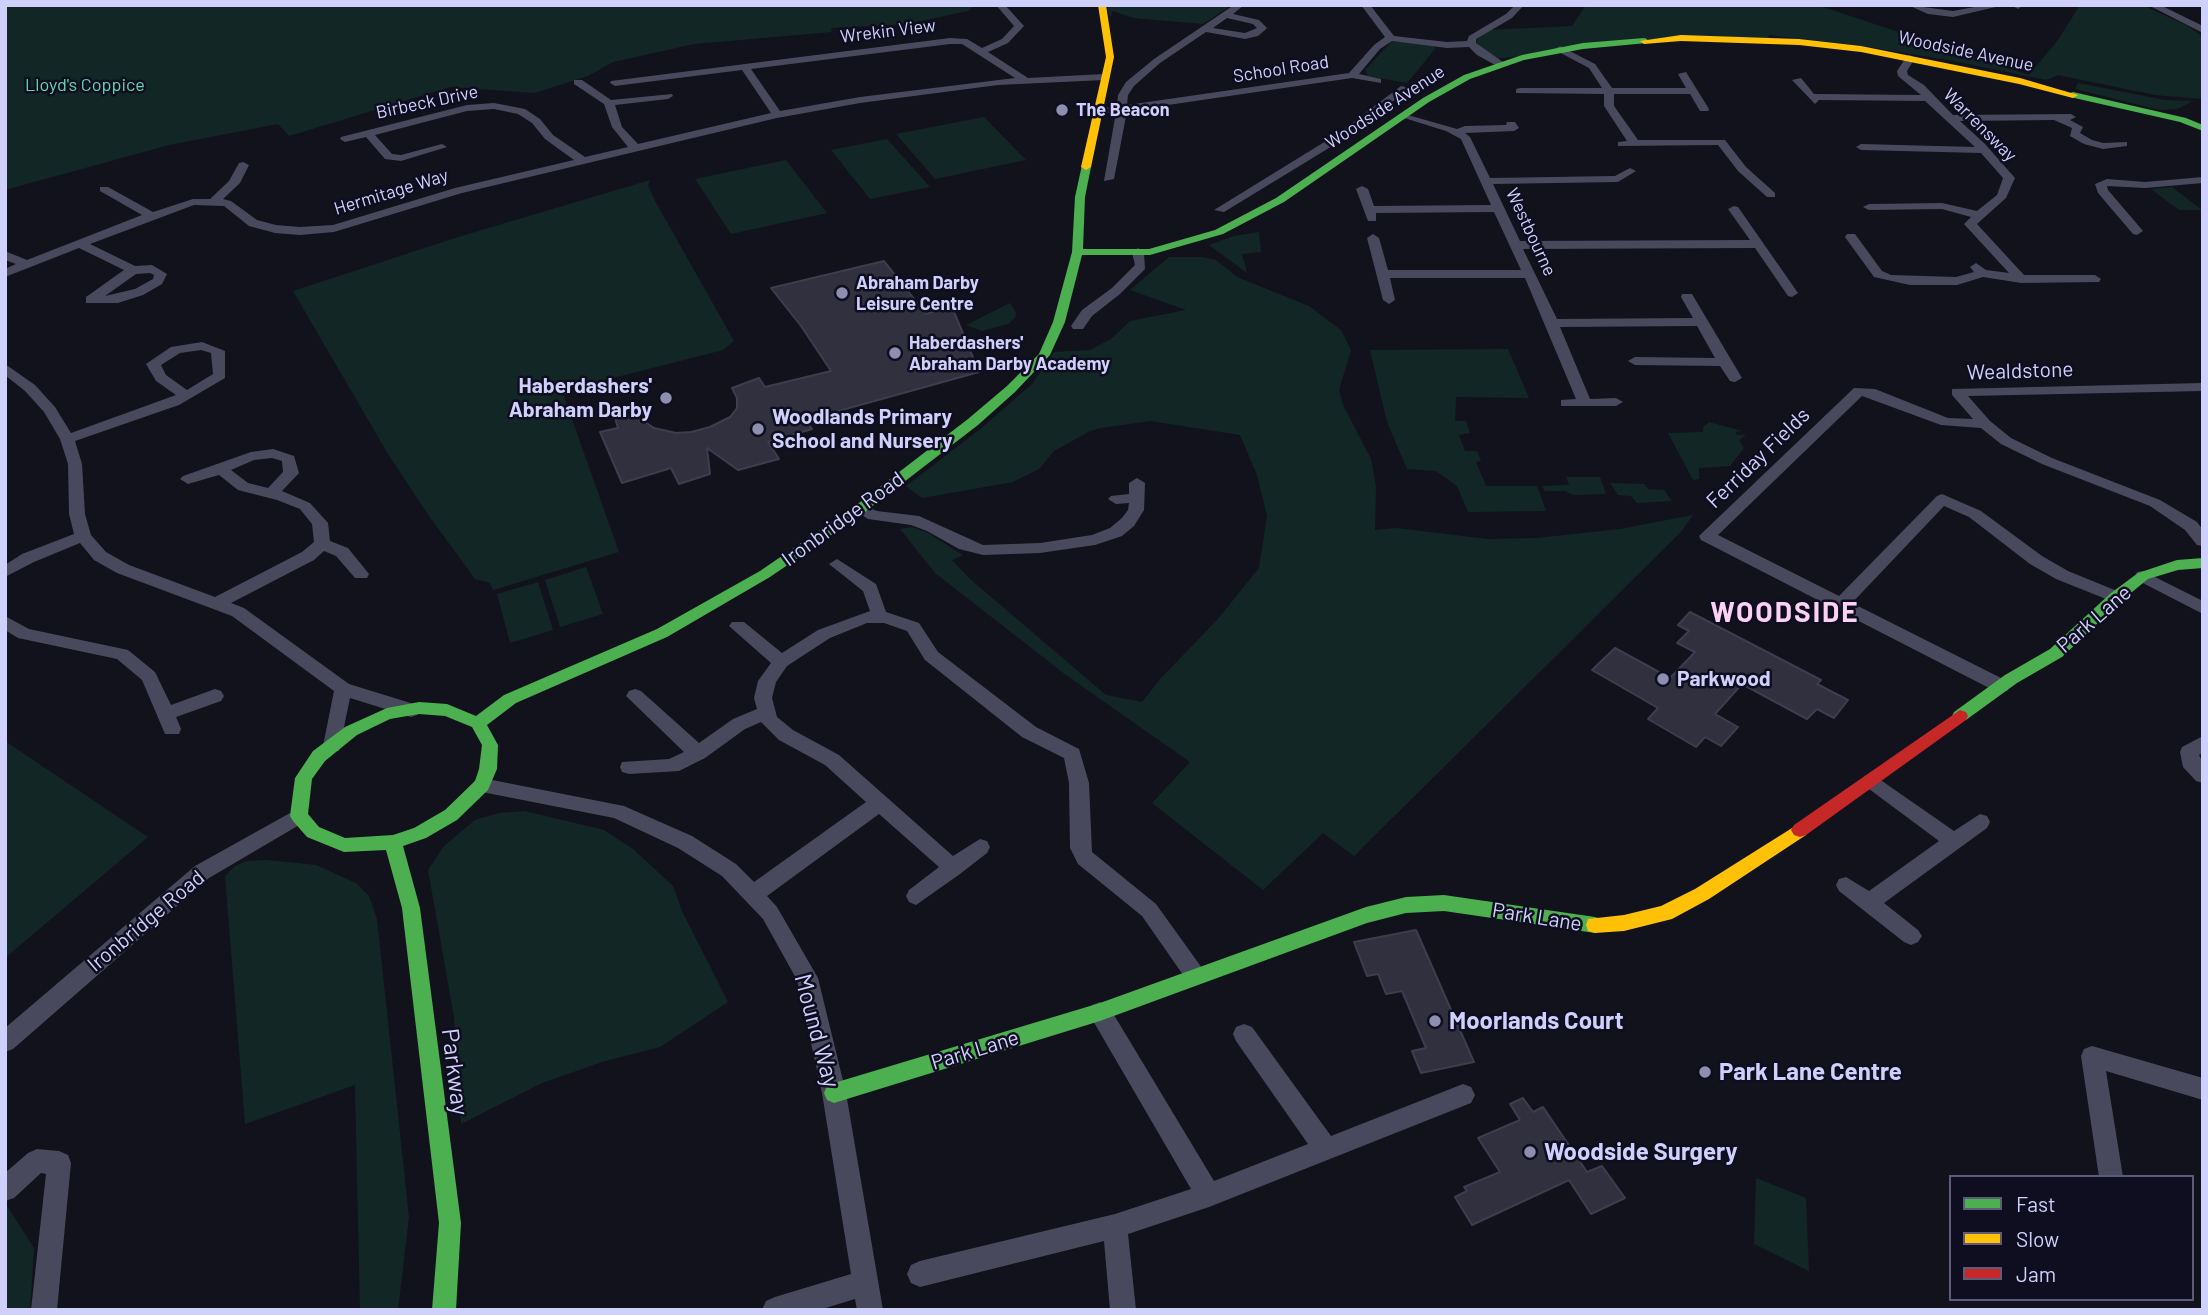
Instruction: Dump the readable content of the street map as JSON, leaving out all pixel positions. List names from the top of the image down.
{
  "streets": {
    "street": [
      "Wrekin View",
      "Woodside Avenue",
      "School Road",
      "Birbeck Drive",
      "Warrensway",
      "Hermitage Way",
      "Westbourne",
      "Wealdstone",
      "Ferriday Fields",
      "Ironbridge Road",
      "Park Lane",
      "Mound Way",
      "Parkway"
    ]
  },
  "crossings": [
    ["Woodside Avenue", "Warrensway"],
    ["Woodside Avenue", "Ironbridge Road"],
    ["School Road", "Ironbridge Road"],
    ["Birbeck Drive", "Hermitage Way"],
    ["Wealdstone", "Ferriday Fields"],
    ["Ferriday Fields", "Park Lane"],
    ["Ironbridge Road", "Mound Way"],
    ["Ironbridge Road", "Parkway"],
    ["Park Lane", "Mound Way"],
    ["Mound Way", "Parkway"]
  ],
  "districts": ["WOODSIDE"],
  "parks": ["Lloyd's Coppice"],
  "places": [
    "The Beacon",
    "Abraham Darby Leisure Centre",
    "Haberdashers' Abraham Darby Academy",
    "Haberdashers' Abraham Darby",
    "Woodlands Primary School and Nursery",
    "Parkwood",
    "Moorlands Court",
    "Park Lane Centre",
    "Woodside Surgery"
  ],
  "legend": ["Fast", "Slow", "Jam"]
}
